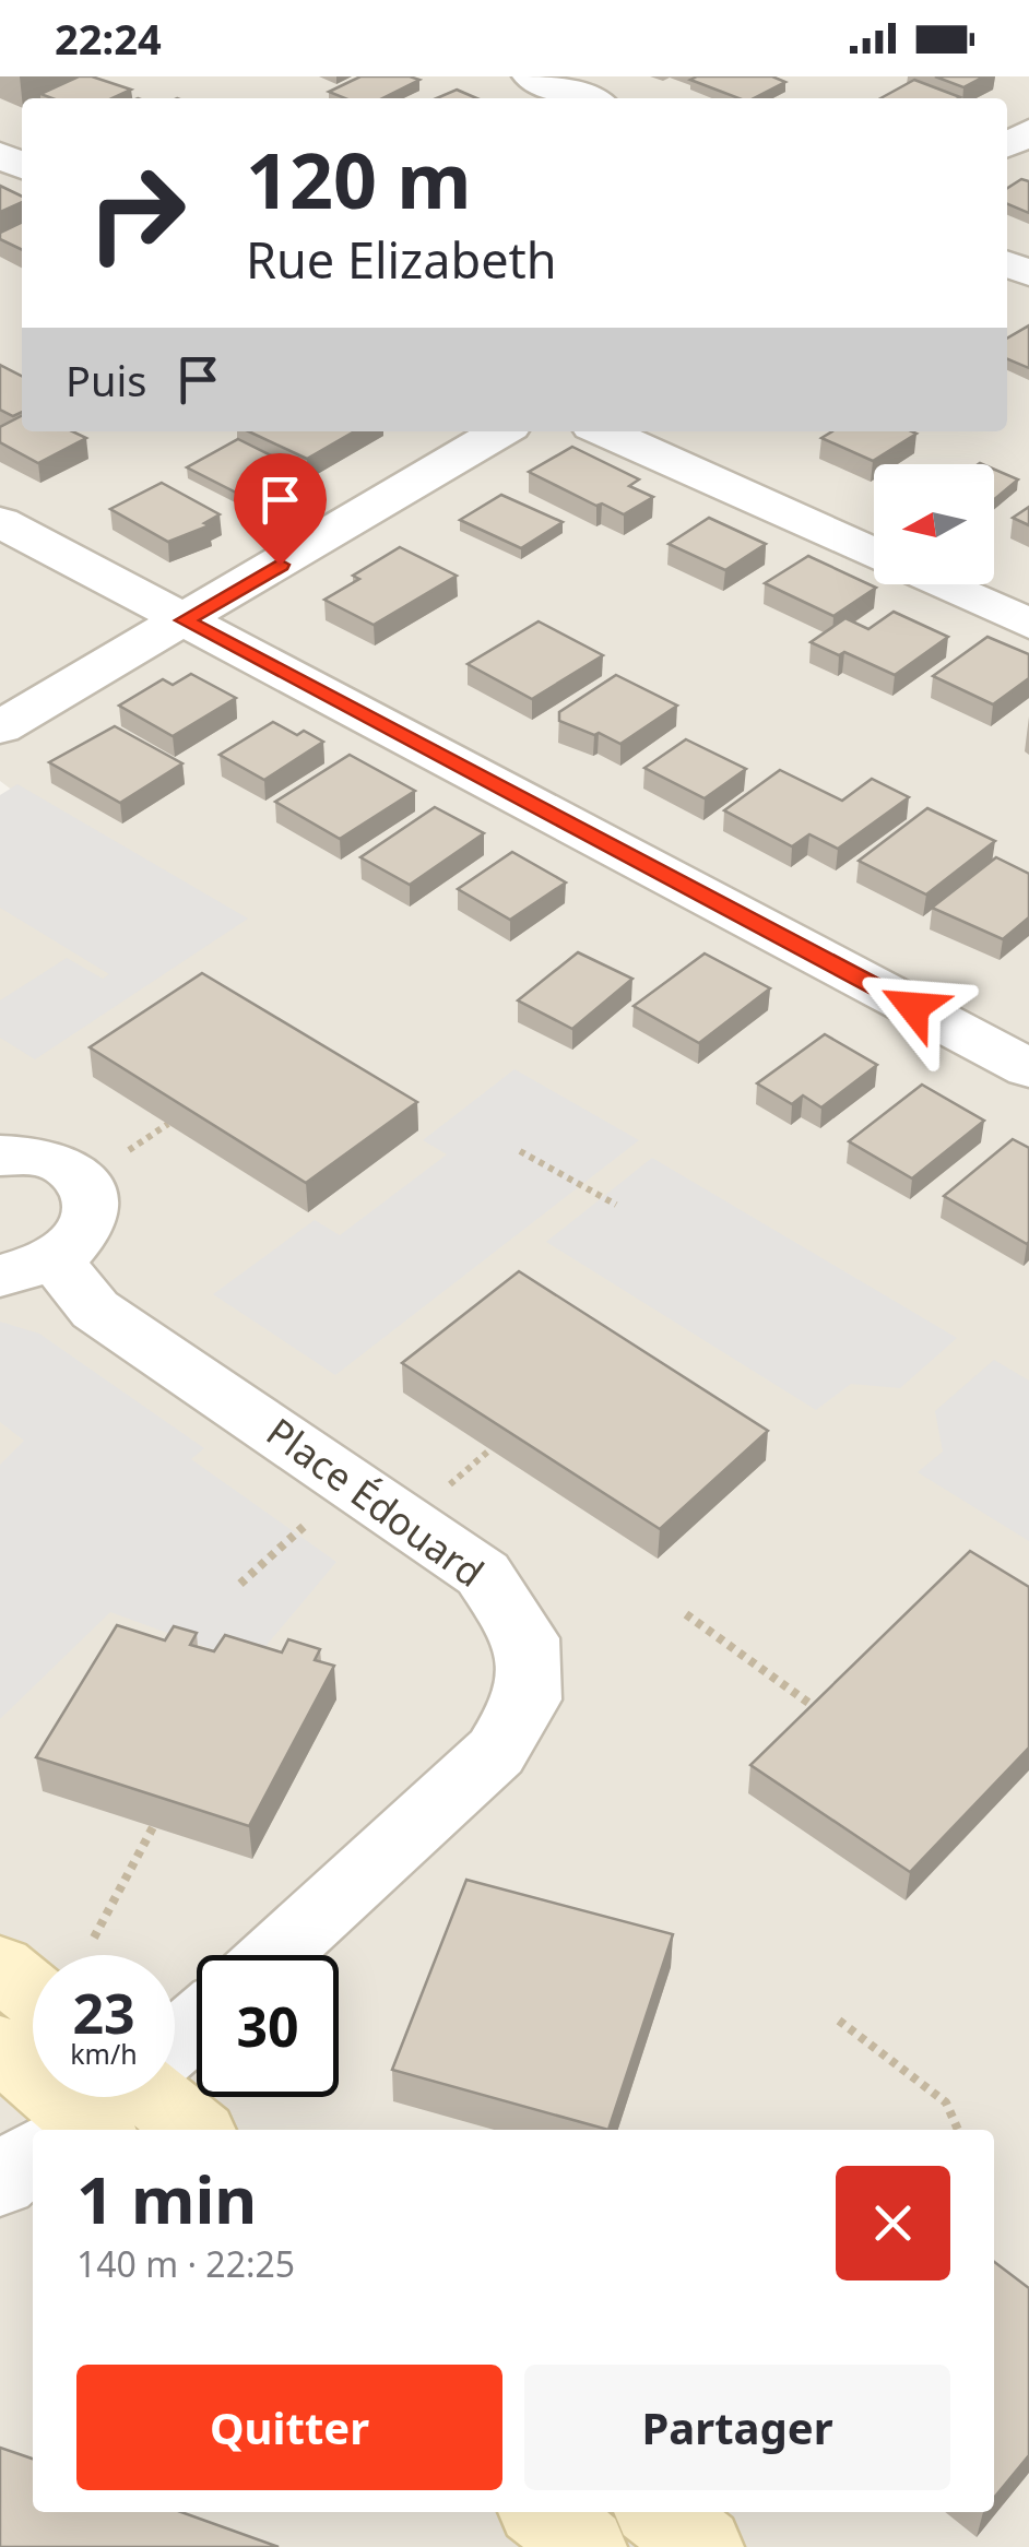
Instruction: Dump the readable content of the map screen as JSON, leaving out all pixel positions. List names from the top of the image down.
{
  "streets": {
    "street": ["Place Édouard"]
  },
  "north": "left",
  "page": {
    "status": "22:24",
    "turn": ["120 m", "Rue Elizabeth"],
    "then": "Puis",
    "speed": "23 km/h",
    "limit": "30",
    "heading": ["1 min", "140 m · 22:25"],
    "buttons": ["Quitter", "Partager"]
  }
}
